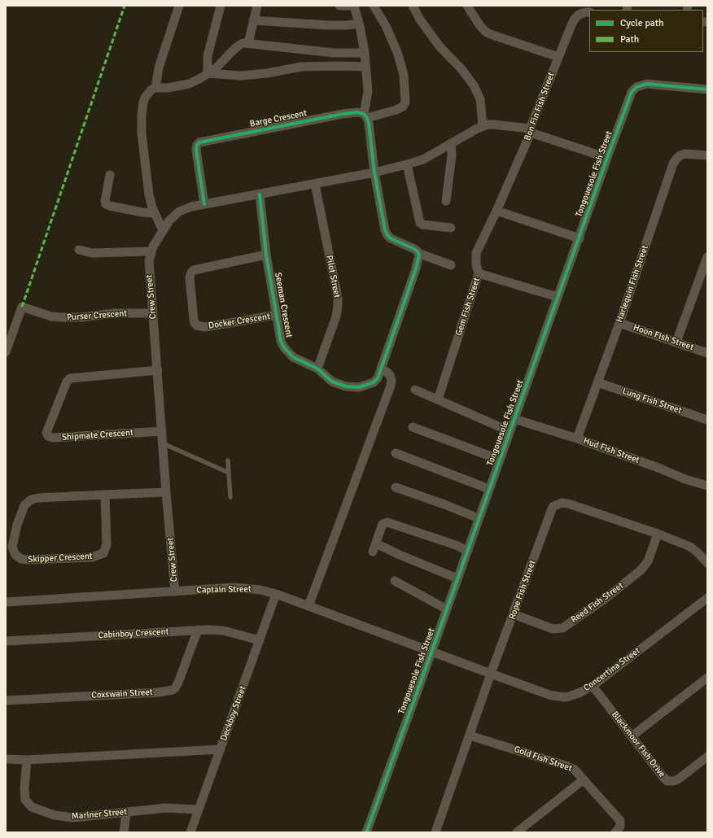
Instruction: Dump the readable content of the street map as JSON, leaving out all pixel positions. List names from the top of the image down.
{
  "streets": {
    "street": [
      "Bon Fin Fish Street",
      "Barge Crescent",
      "Tongouesole Fish Street",
      "Pilot Street",
      "Harlequin Fish Street",
      "Crew Street",
      "Seeman Crescent",
      "Gem Fish Street",
      "Purser Crescent",
      "Docker Crescent",
      "Hoon Fish Street",
      "Lung Fish Street",
      "Shipmate Crescent",
      "Hud Fish Street",
      "Skipper Crescent",
      "Captain Street",
      "Rope Fish Street",
      "Reed Fish Street",
      "Cabinboy Crescent",
      "Concertina Street",
      "Coxswain Street",
      "Deckboy Street",
      "Blackmoor Fish Drive",
      "Gold Fish Street",
      "Mariner Street"
    ]
  },
  "crossings": [
    ["Bon Fin Fish Street", "Gem Fish Street"],
    ["Barge Crescent", "Crew Street"],
    ["Tongouesole Fish Street", "Gem Fish Street"],
    ["Tongouesole Fish Street", "Hud Fish Street"],
    ["Tongouesole Fish Street", "Captain Street"],
    ["Tongouesole Fish Street", "Concertina Street"],
    ["Pilot Street", "Crew Street"],
    ["Pilot Street", "Seeman Crescent"],
    ["Harlequin Fish Street", "Hoon Fish Street"],
    ["Harlequin Fish Street", "Lung Fish Street"],
    ["Harlequin Fish Street", "Hud Fish Street"],
    ["Crew Street", "Seeman Crescent"],
    ["Crew Street", "Purser Crescent"],
    ["Crew Street", "Shipmate Crescent"],
    ["Crew Street", "Skipper Crescent"],
    ["Crew Street", "Captain Street"],
    ["Seeman Crescent", "Docker Crescent"],
    ["Captain Street", "Concertina Street"],
    ["Captain Street", "Deckboy Street"],
    ["Rope Fish Street", "Reed Fish Street"],
    ["Rope Fish Street", "Concertina Street"],
    ["Rope Fish Street", "Gold Fish Street"],
    ["Cabinboy Crescent", "Coxswain Street"],
    ["Cabinboy Crescent", "Deckboy Street"],
    ["Concertina Street", "Blackmoor Fish Drive"],
    ["Deckboy Street", "Mariner Street"]
  ],
  "legend": ["Cycle path", "Path"]
}
